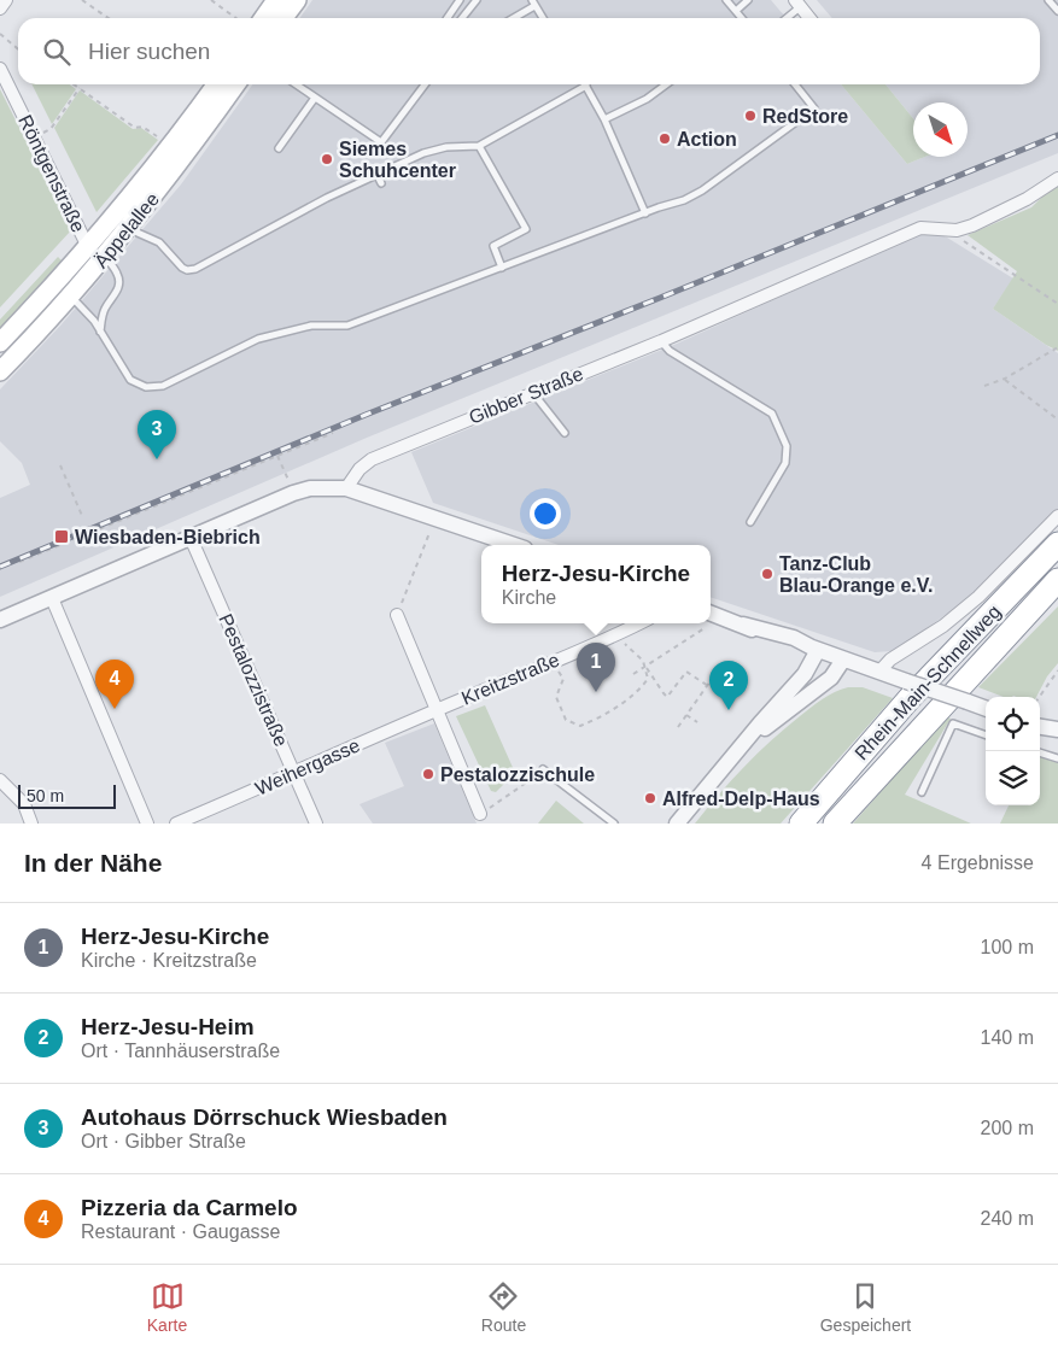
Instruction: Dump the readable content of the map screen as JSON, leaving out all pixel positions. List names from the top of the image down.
{
  "streets": {
    "highway": ["Rhein-Main-Schnellweg"],
    "main road": ["Äppelallee"],
    "street": [
      "Röntgenstraße",
      "Gibber Straße",
      "Kreitzstraße",
      "Pestalozzistraße",
      "Weihergasse"
    ]
  },
  "crossings": [
    ["Röntgenstraße", "Äppelallee"],
    ["Kreitzstraße", "Weihergasse"],
    ["Pestalozzistraße", "Weihergasse"]
  ],
  "places": {
    "other": [
      "RedStore",
      "Action",
      "Siemes Schuhcenter",
      "Tanz-Club Blau-Orange e.V.",
      "Pestalozzischule",
      "Alfred-Delp-Haus"
    ],
    "transit": ["Wiesbaden-Biebrich"]
  },
  "scale_bar": "50 m",
  "north": "bottom right",
  "page": {
    "search": "Hier suchen",
    "pins": [
      "3",
      "1",
      "4",
      "2"
    ],
    "popup": ["Herz-Jesu-Kirche", "Kirche"],
    "scale": "50 m",
    "heading": ["In der Nähe", "4 Ergebnisse"],
    "list": [
      {
        "mark": "1",
        "name": "Herz-Jesu-Kirche",
        "note": "Kirche · Kreitzstraße",
        "value": "100 m"
      },
      {
        "mark": "2",
        "name": "Herz-Jesu-Heim",
        "note": "Ort · Tannhäuserstraße",
        "value": "140 m"
      },
      {
        "mark": "3",
        "name": "Autohaus Dörrschuck Wiesbaden",
        "note": "Ort · Gibber Straße",
        "value": "200 m"
      },
      {
        "mark": "4",
        "name": "Pizzeria da Carmelo",
        "note": "Restaurant · Gaugasse",
        "value": "240 m"
      }
    ],
    "nav": ["Karte", "Route", "Gespeichert"]
  }
}
